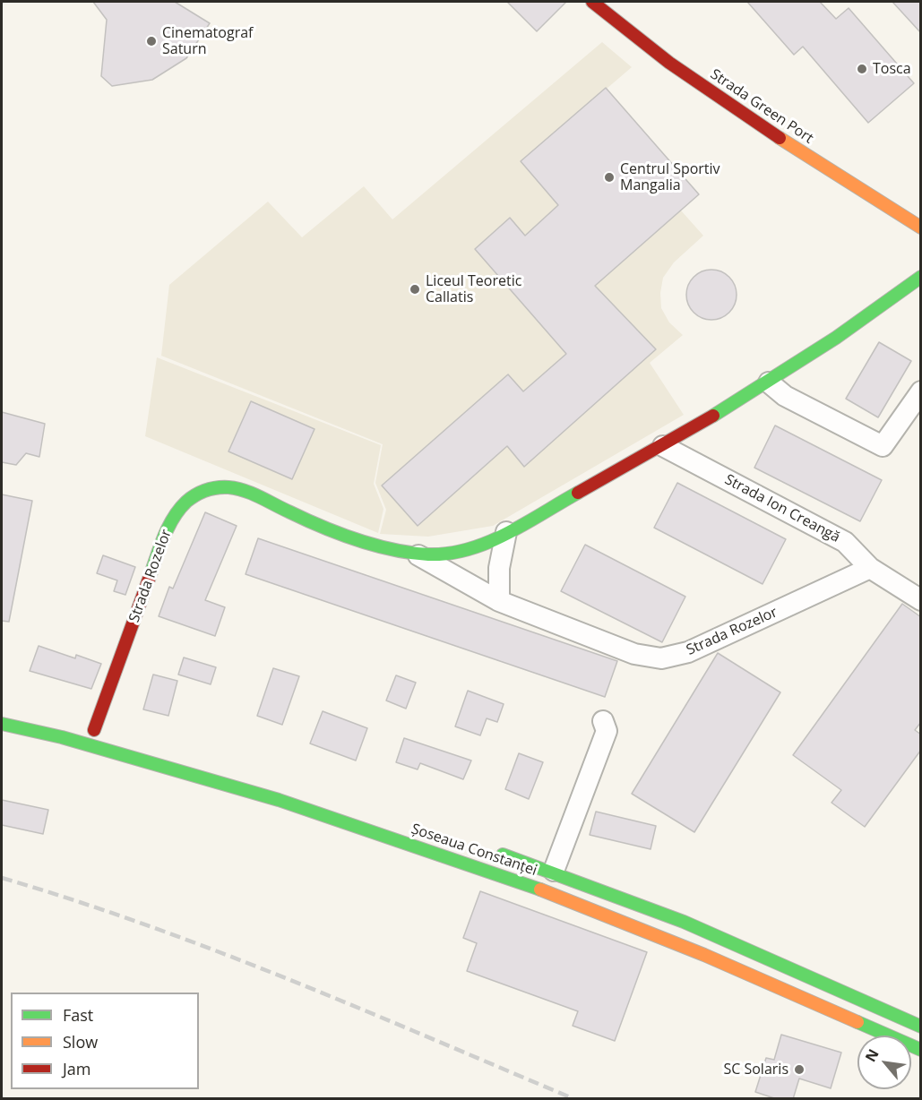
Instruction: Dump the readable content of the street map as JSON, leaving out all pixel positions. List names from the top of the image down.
{
  "streets": {
    "street": [
      "Strada Green Port",
      "Strada Ion Creangă",
      "Strada Rozelor",
      "Șoseaua Constanței"
    ]
  },
  "crossings": [
    ["Strada Ion Creangă", "Strada Rozelor"]
  ],
  "places": [
    "Cinematograf Saturn",
    "Tosca",
    "Centrul Sportiv Mangalia",
    "Liceul Teoretic Callatis",
    "SC Solaris"
  ],
  "legend": ["Fast", "Slow", "Jam"],
  "north": "top left"
}
